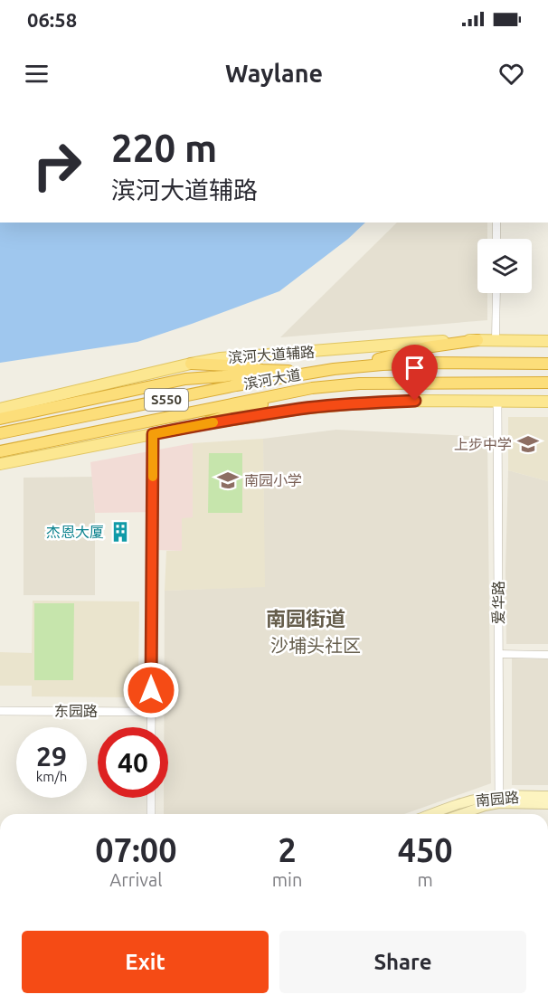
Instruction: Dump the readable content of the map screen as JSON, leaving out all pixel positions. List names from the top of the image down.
{
  "streets": {
    "highway": ["滨河大道", "S550"],
    "main road": ["滨河大道辅路", "南园路"],
    "street": ["爱华路", "东园路"]
  },
  "crossings": [
    ["爱华路", "南园路"]
  ],
  "districts": ["南园街道", "沙埔头社区"],
  "places": {
    "school or university": ["上步中学", "南园小学"],
    "building": ["杰恩大厦"]
  },
  "page": {
    "status": "06:58",
    "header": "Waylane",
    "turn": ["220 m", "滨河大道辅路"],
    "speed": "29 km/h",
    "limit": "40",
    "eta": [
      "07:00",
      "Arrival",
      "2",
      "min",
      "450",
      "m"
    ],
    "buttons": ["Exit", "Share"]
  }
}
